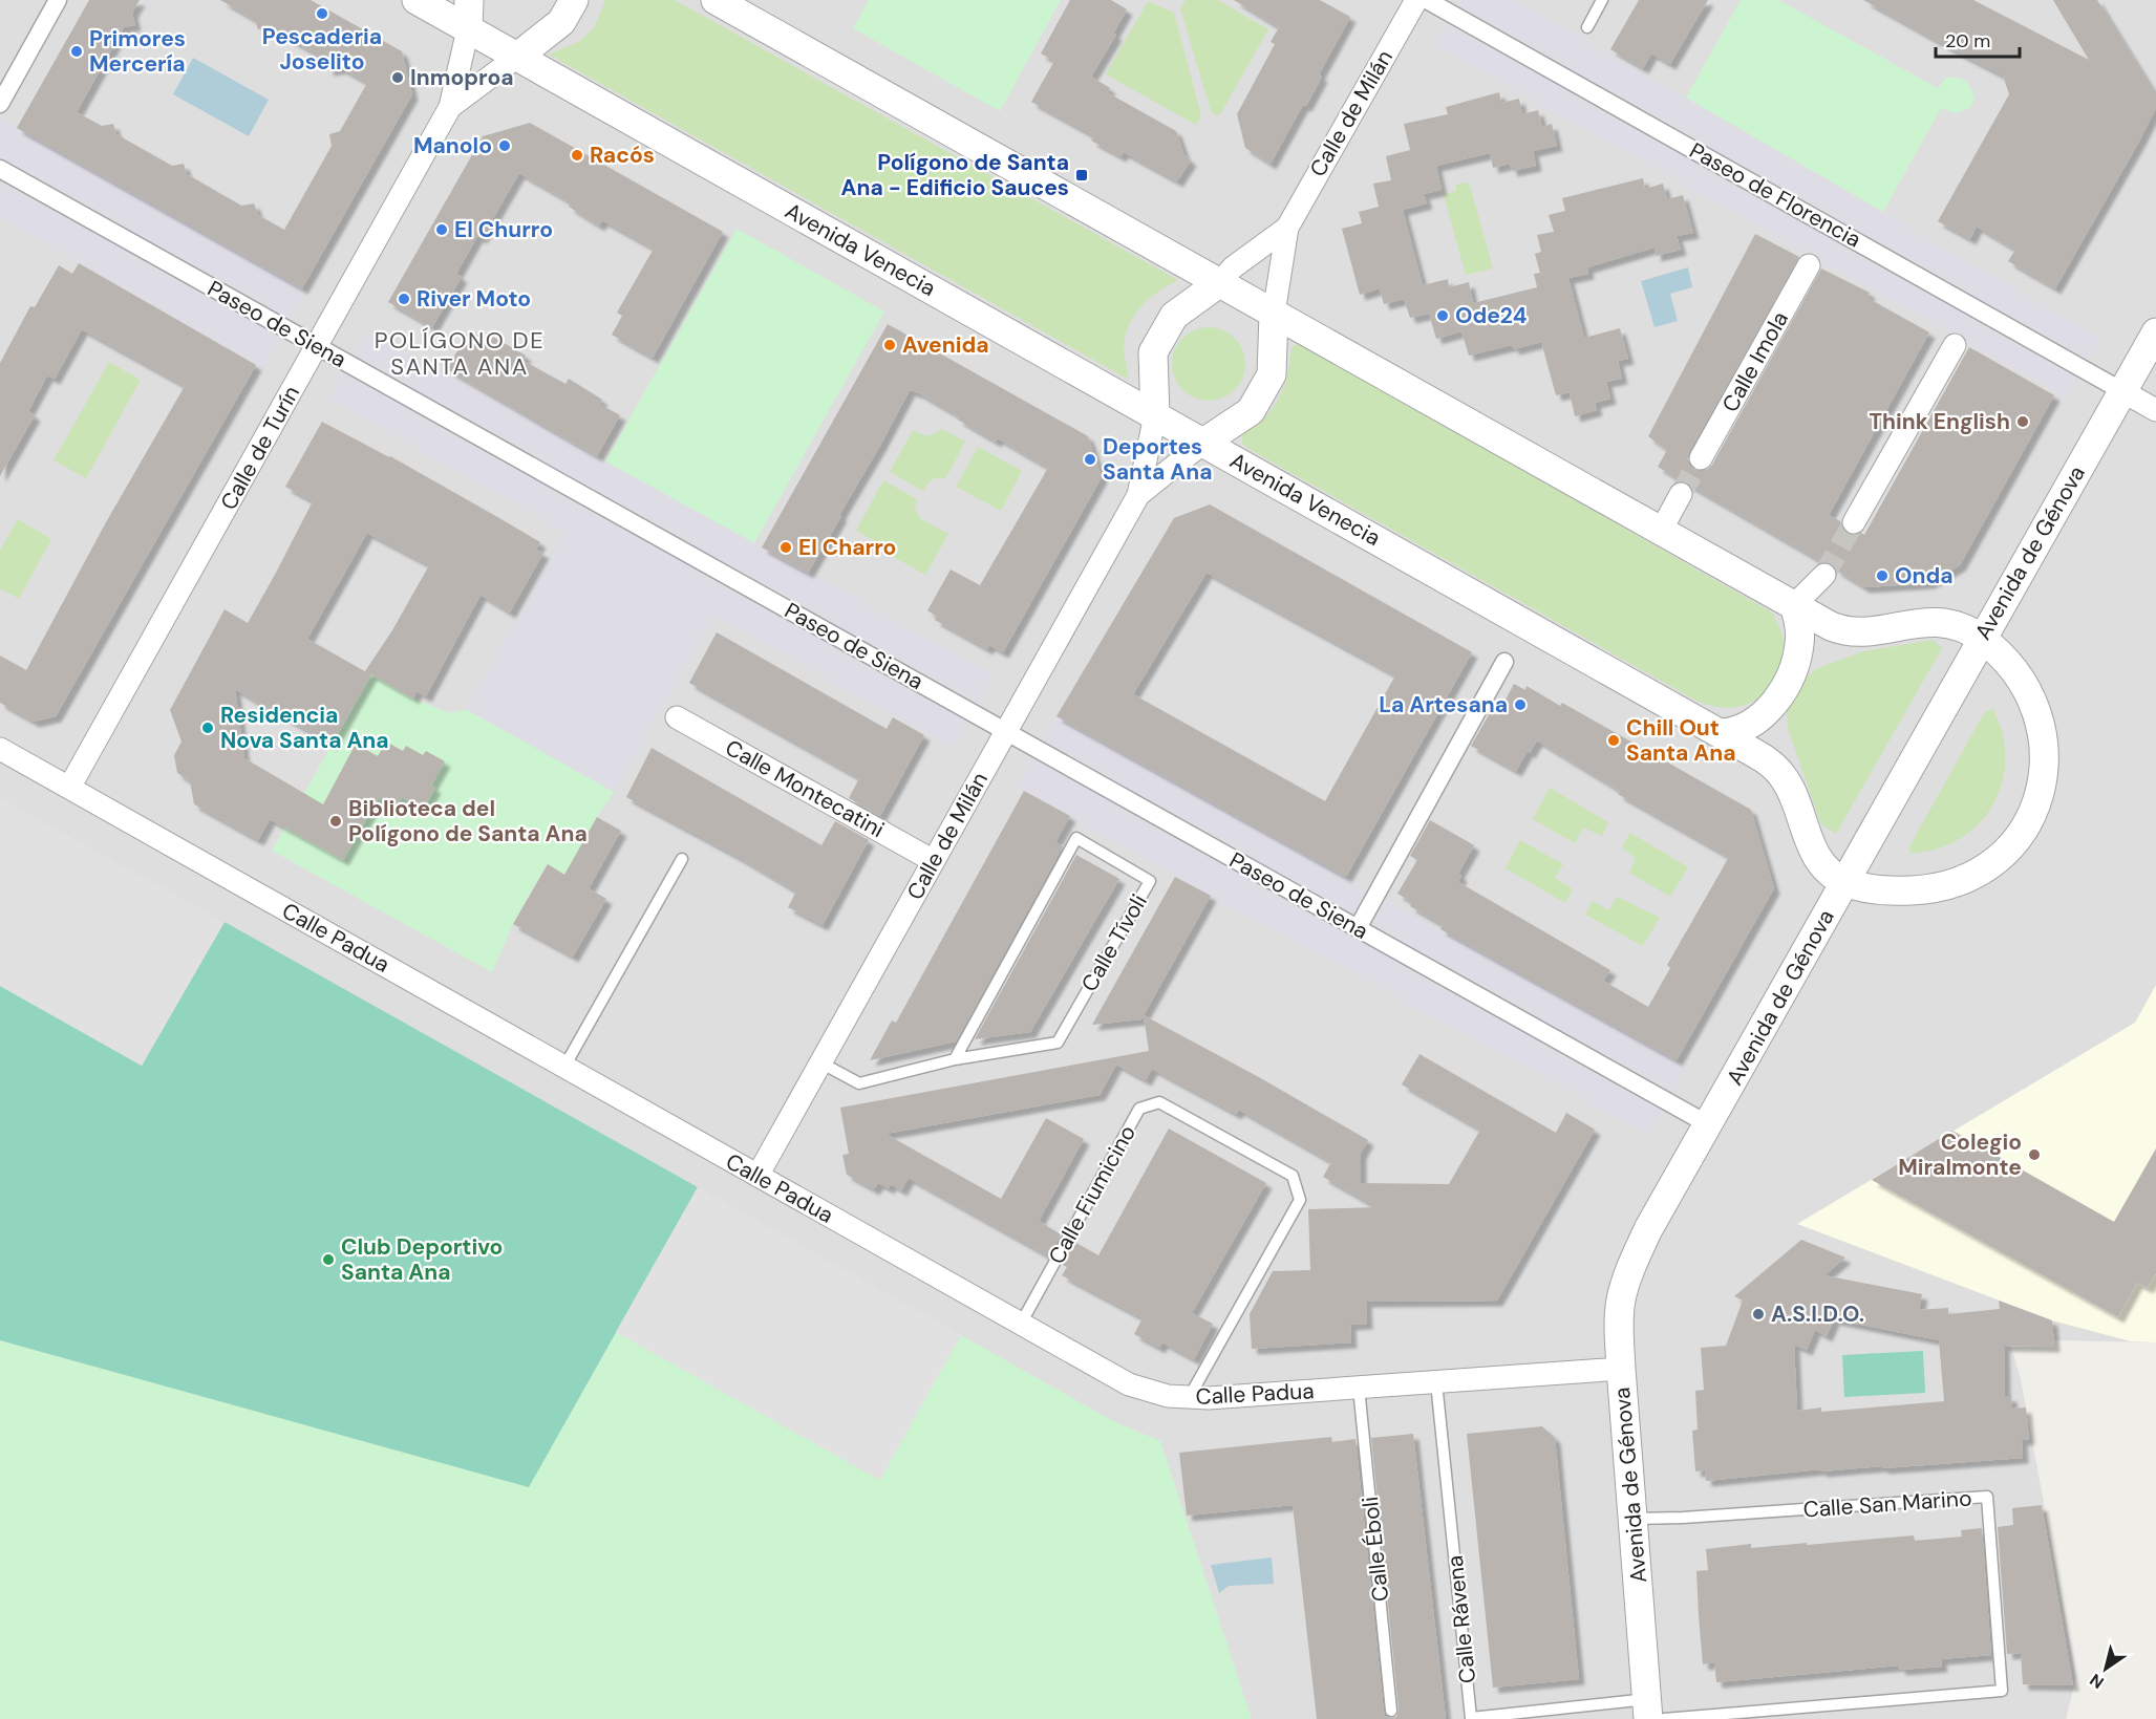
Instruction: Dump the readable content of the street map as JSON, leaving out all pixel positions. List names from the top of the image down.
{
  "streets": {
    "street": [
      "Calle de Milán",
      "Paseo de Florencia",
      "Avenida Venecia",
      "Paseo de Siena",
      "Calle Imola",
      "Calle de Turín",
      "Avenida de Génova",
      "Calle Montecatini",
      "Calle Padua"
    ],
    "lane": [
      "Calle Tívoli",
      "Calle Fiumicino",
      "Calle San Marino",
      "Calle Éboli",
      "Calle Rávena"
    ]
  },
  "crossings": [
    ["Calle de Milán", "Avenida Venecia"],
    ["Calle de Milán", "Paseo de Siena"],
    ["Calle de Milán", "Calle Montecatini"],
    ["Calle de Milán", "Calle Padua"],
    ["Calle de Milán", "Calle Tívoli"],
    ["Paseo de Florencia", "Avenida de Génova"],
    ["Avenida Venecia", "Calle de Turín"],
    ["Avenida Venecia", "Avenida de Génova"],
    ["Paseo de Siena", "Calle de Turín"],
    ["Paseo de Siena", "Avenida de Génova"],
    ["Calle de Turín", "Calle Padua"],
    ["Avenida de Génova", "Calle Padua"],
    ["Avenida de Génova", "Calle San Marino"],
    ["Avenida de Génova", "Calle Rávena"],
    ["Calle Padua", "Calle Fiumicino"],
    ["Calle Padua", "Calle Éboli"],
    ["Calle Padua", "Calle Rávena"],
    ["Calle San Marino", "Calle Rávena"]
  ],
  "districts": ["POLÍGONO DE SANTA ANA"],
  "places": {
    "other": [
      "Pescaderia Joselito",
      "Primores Mercería",
      "Inmoproa",
      "Manolo",
      "Racós",
      "El Churro",
      "River Moto",
      "Ode24",
      "Avenida",
      "Think English",
      "Deportes Santa Ana",
      "El Charro",
      "Onda",
      "La Artesana",
      "Residencia Nova Santa Ana",
      "Chill Out Santa Ana",
      "Biblioteca del Polígono de Santa Ana",
      "Colegio Miralmonte",
      "Club Deportivo Santa Ana",
      "A.S.I.D.O."
    ],
    "transit": ["Polígono de Santa Ana - Edificio Sauces"]
  },
  "scale_bar": "20 m",
  "north": "bottom left"
}
